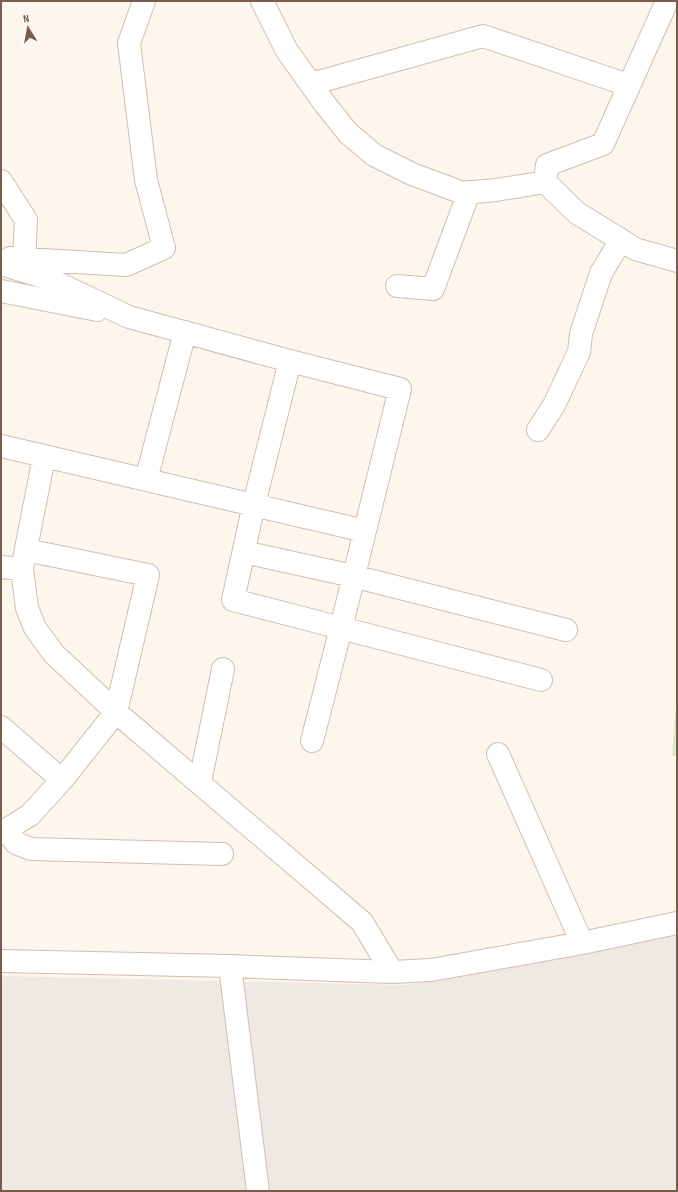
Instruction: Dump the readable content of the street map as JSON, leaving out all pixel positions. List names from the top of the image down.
{
  "north": "top"
}
